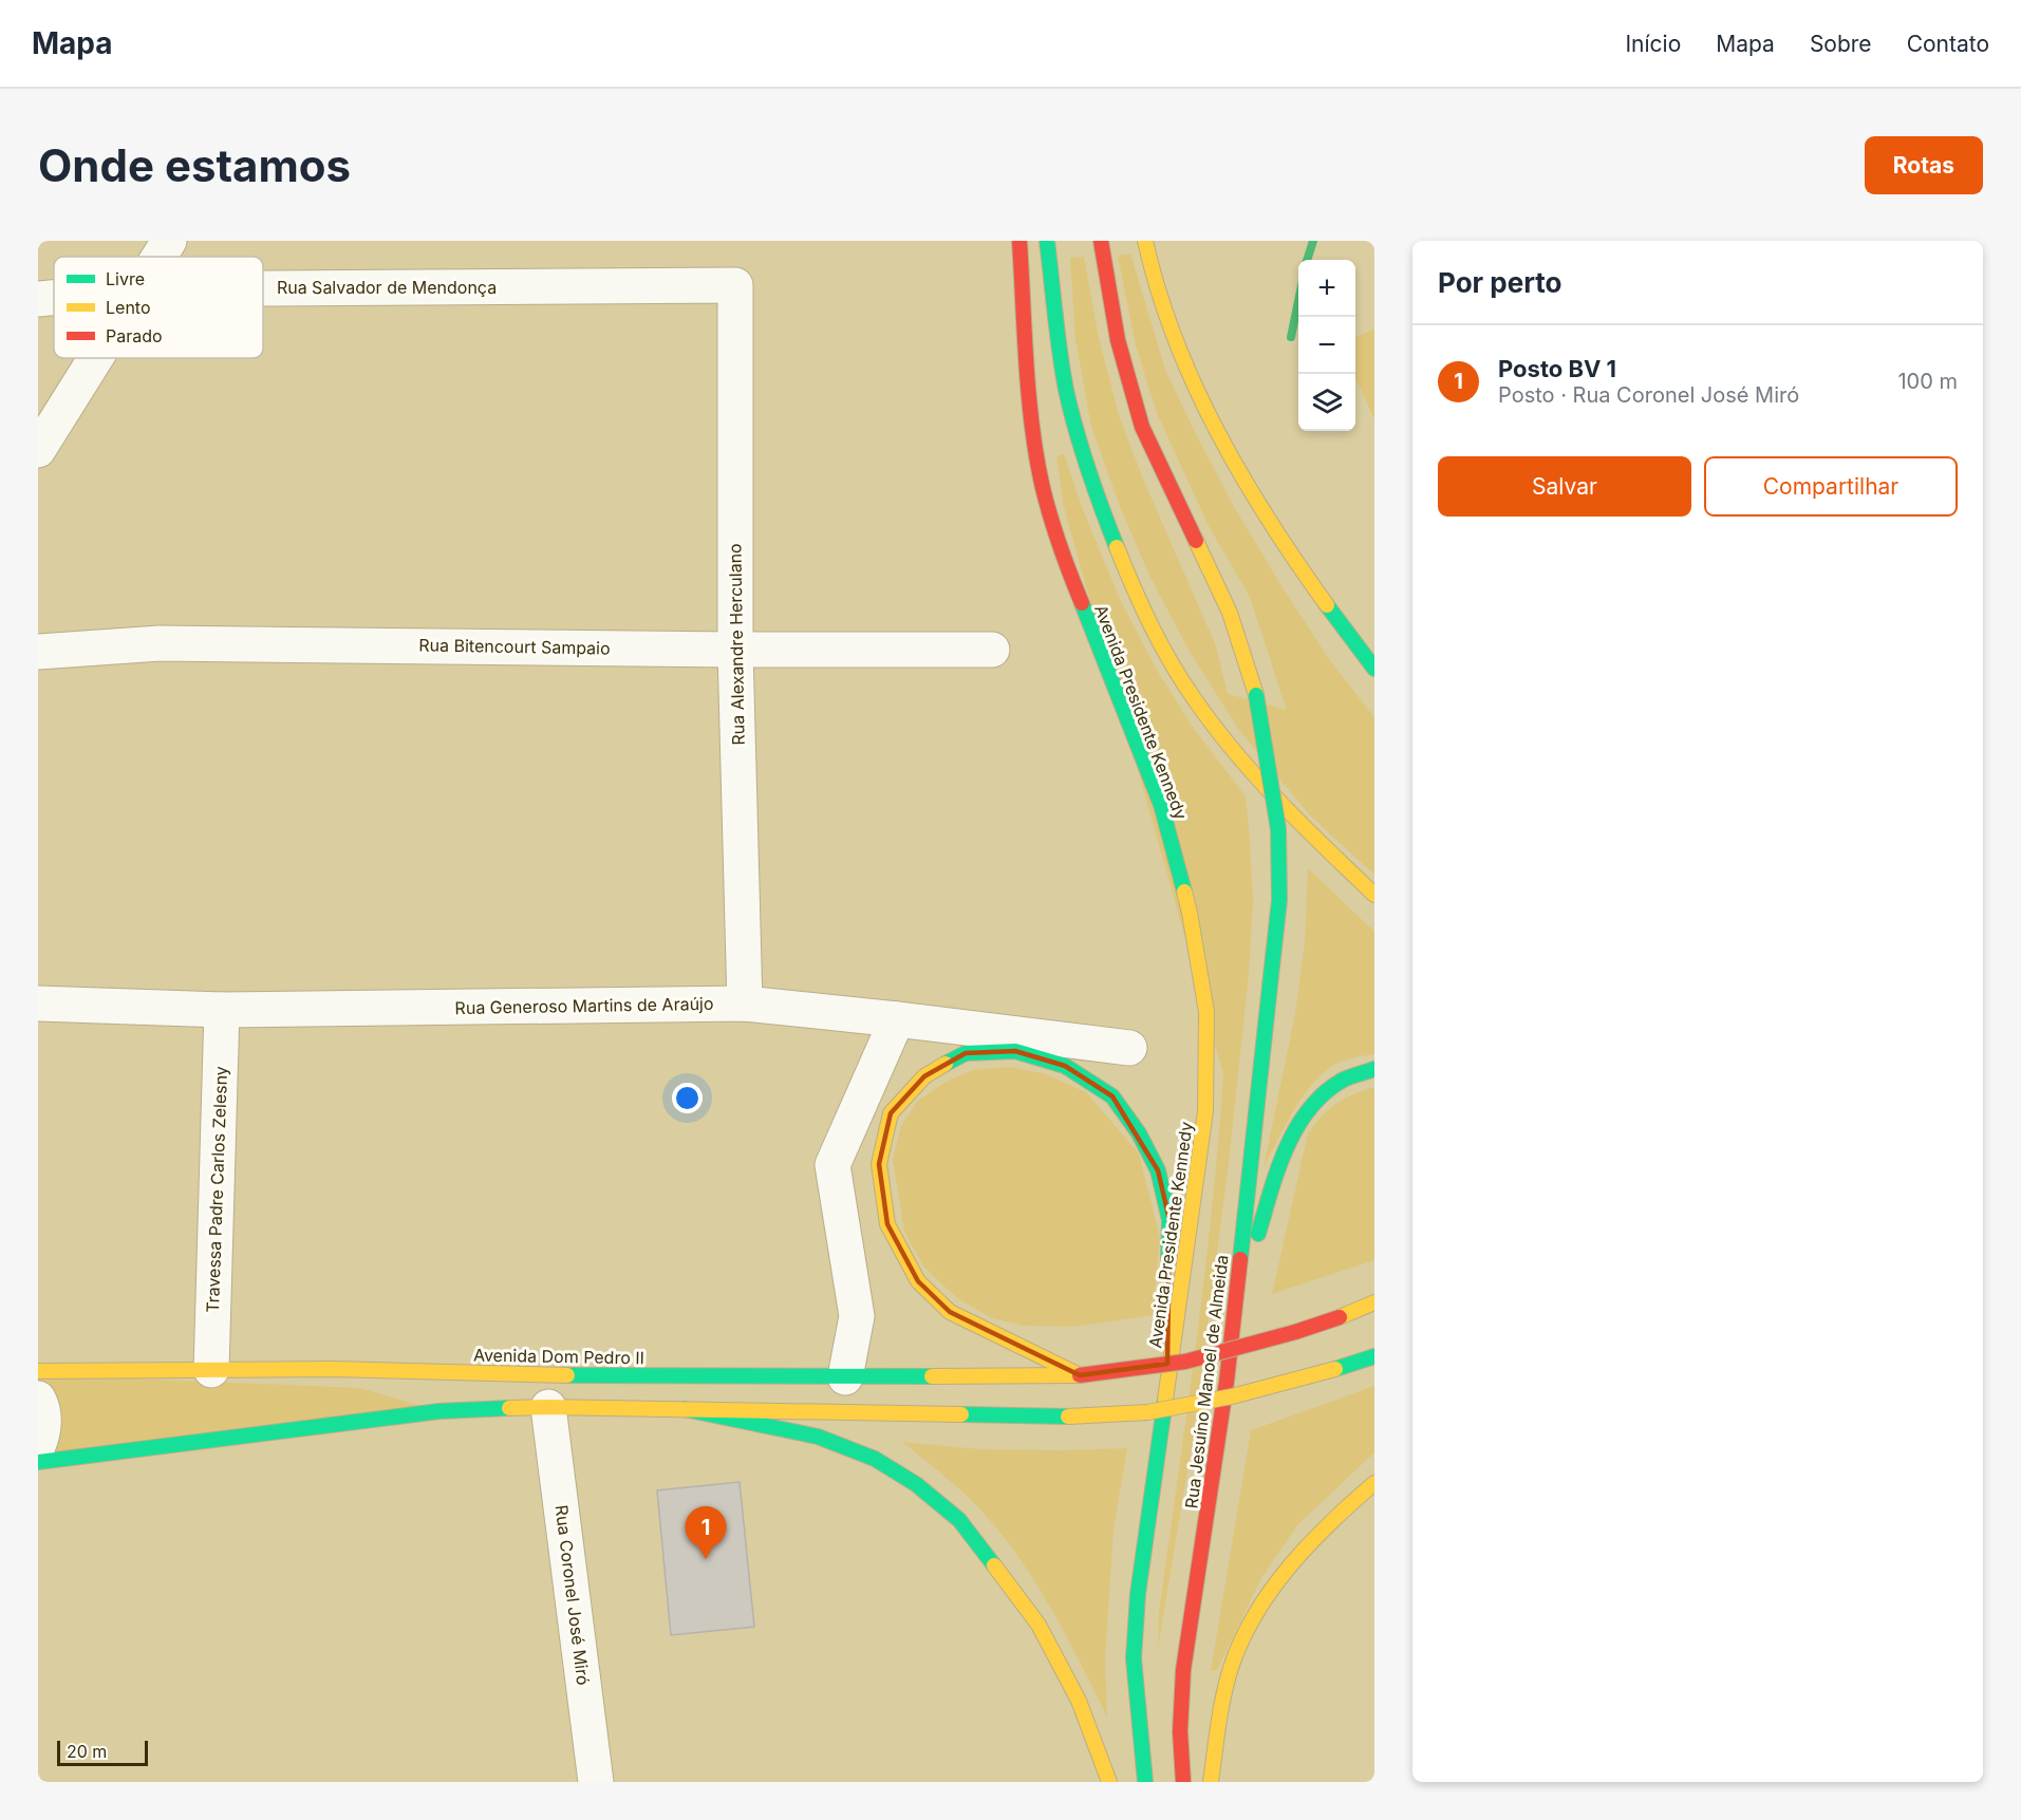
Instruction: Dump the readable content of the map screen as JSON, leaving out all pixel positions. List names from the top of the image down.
{
  "streets": {
    "main road": ["Avenida Presidente Kennedy", "Avenida Dom Pedro II", "Rua Jesuíno Manoel de Almeida"],
    "street": [
      "Rua Salvador de Mendonça",
      "Rua Alexandre Herculano",
      "Rua Bitencourt Sampaio",
      "Rua Generoso Martins de Araújo",
      "Travessa Padre Carlos Zelesny",
      "Rua Coronel José Miró"
    ]
  },
  "crossings": [
    ["Rua Salvador de Mendonça", "Rua Alexandre Herculano"],
    ["Rua Alexandre Herculano", "Rua Bitencourt Sampaio"],
    ["Rua Alexandre Herculano", "Rua Generoso Martins de Araújo"],
    ["Rua Generoso Martins de Araújo", "Travessa Padre Carlos Zelesny"],
    ["Travessa Padre Carlos Zelesny", "Avenida Dom Pedro II"]
  ],
  "legend": ["Livre", "Lento", "Parado"],
  "scale_bar": "20 m",
  "page": {
    "header": "Mapa",
    "nav": [
      "Início",
      "Mapa",
      "Sobre",
      "Contato"
    ],
    "buttons": [
      "Rotas",
      ["Salvar", "Compartilhar"]
    ],
    "title": "Onde estamos",
    "heading": "Por perto",
    "map_buttons": ["+", "−"],
    "list": [
      {
        "mark": "1",
        "name": "Posto BV 1",
        "note": "Posto · Rua Coronel José Miró",
        "value": "100 m"
      }
    ],
    "pins": "1",
    "scale": "20 m"
  }
}
